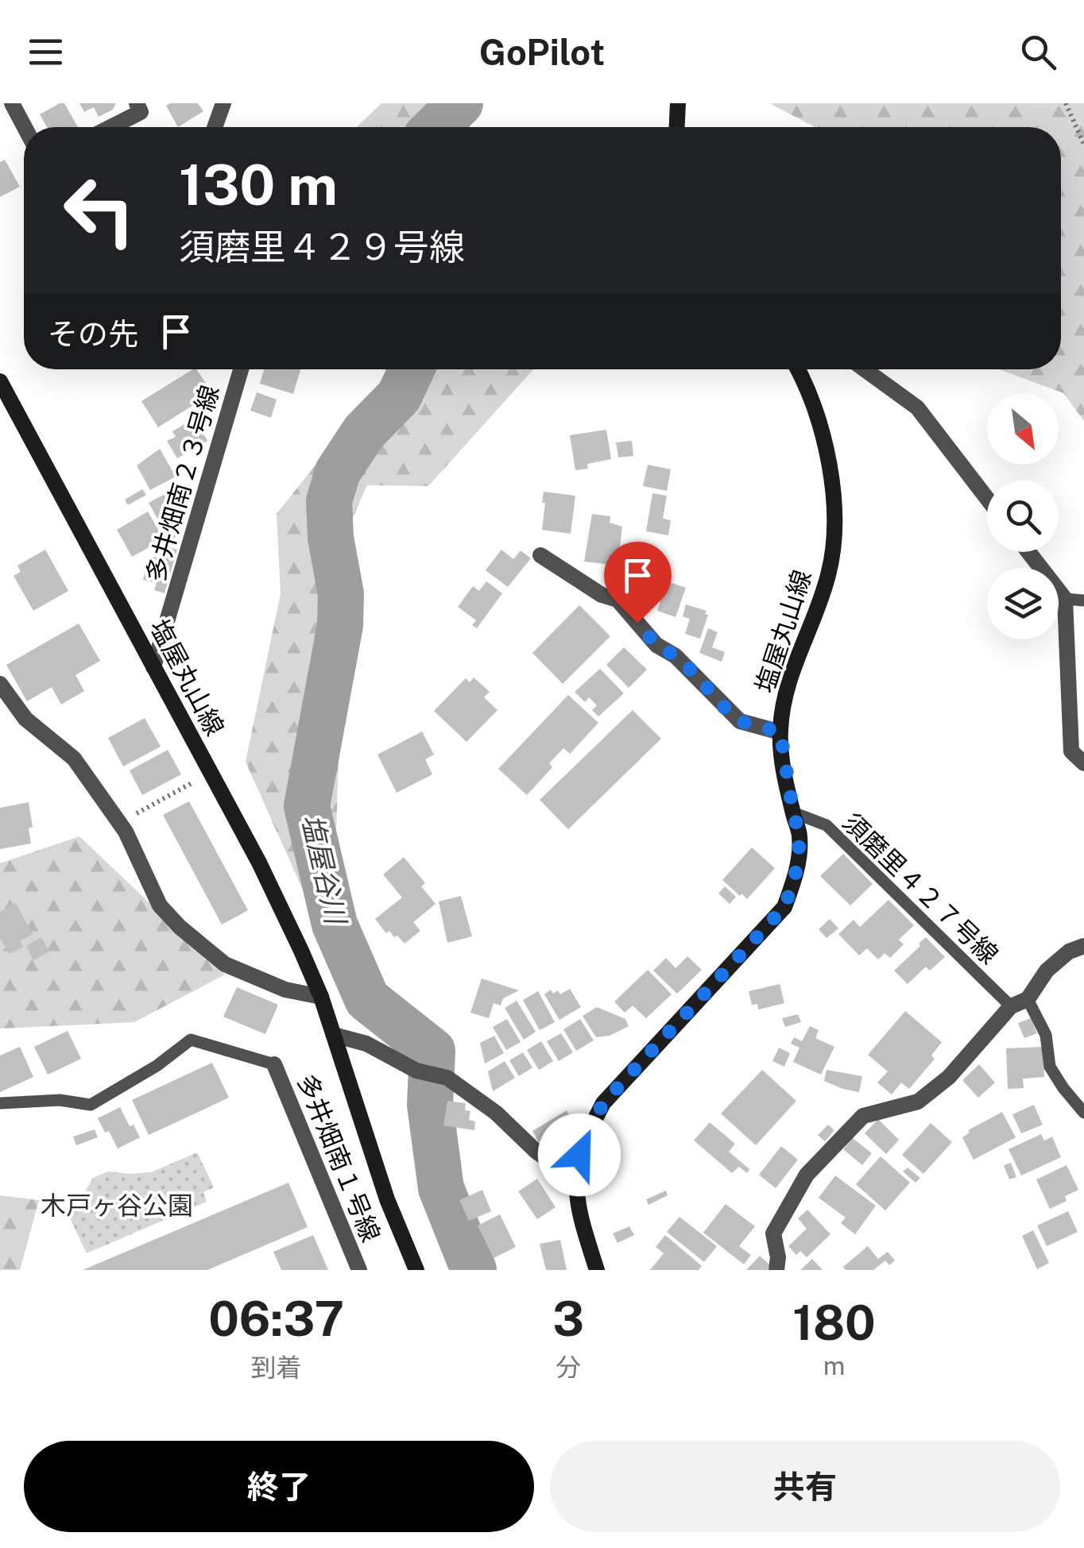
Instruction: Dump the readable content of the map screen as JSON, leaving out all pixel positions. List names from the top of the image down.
{
  "streets": {
    "street": ["多井畑南２３号線", "塩屋丸山線", "多井畑南１号線"],
    "lane": ["須磨里４２７号線"]
  },
  "crossings": [
    ["多井畑南２３号線", "塩屋丸山線"],
    ["塩屋丸山線", "須磨里４２７号線"]
  ],
  "water": ["塩屋谷川"],
  "parks": ["木戸ヶ谷公園"],
  "north": "bottom right",
  "page": {
    "header": "GoPilot",
    "turn": ["130 m", "須磨里４２９号線"],
    "then": "その先",
    "eta": [
      "06:37",
      "到着",
      "3",
      "分",
      "180",
      "m"
    ],
    "buttons": ["終了", "共有"]
  }
}
